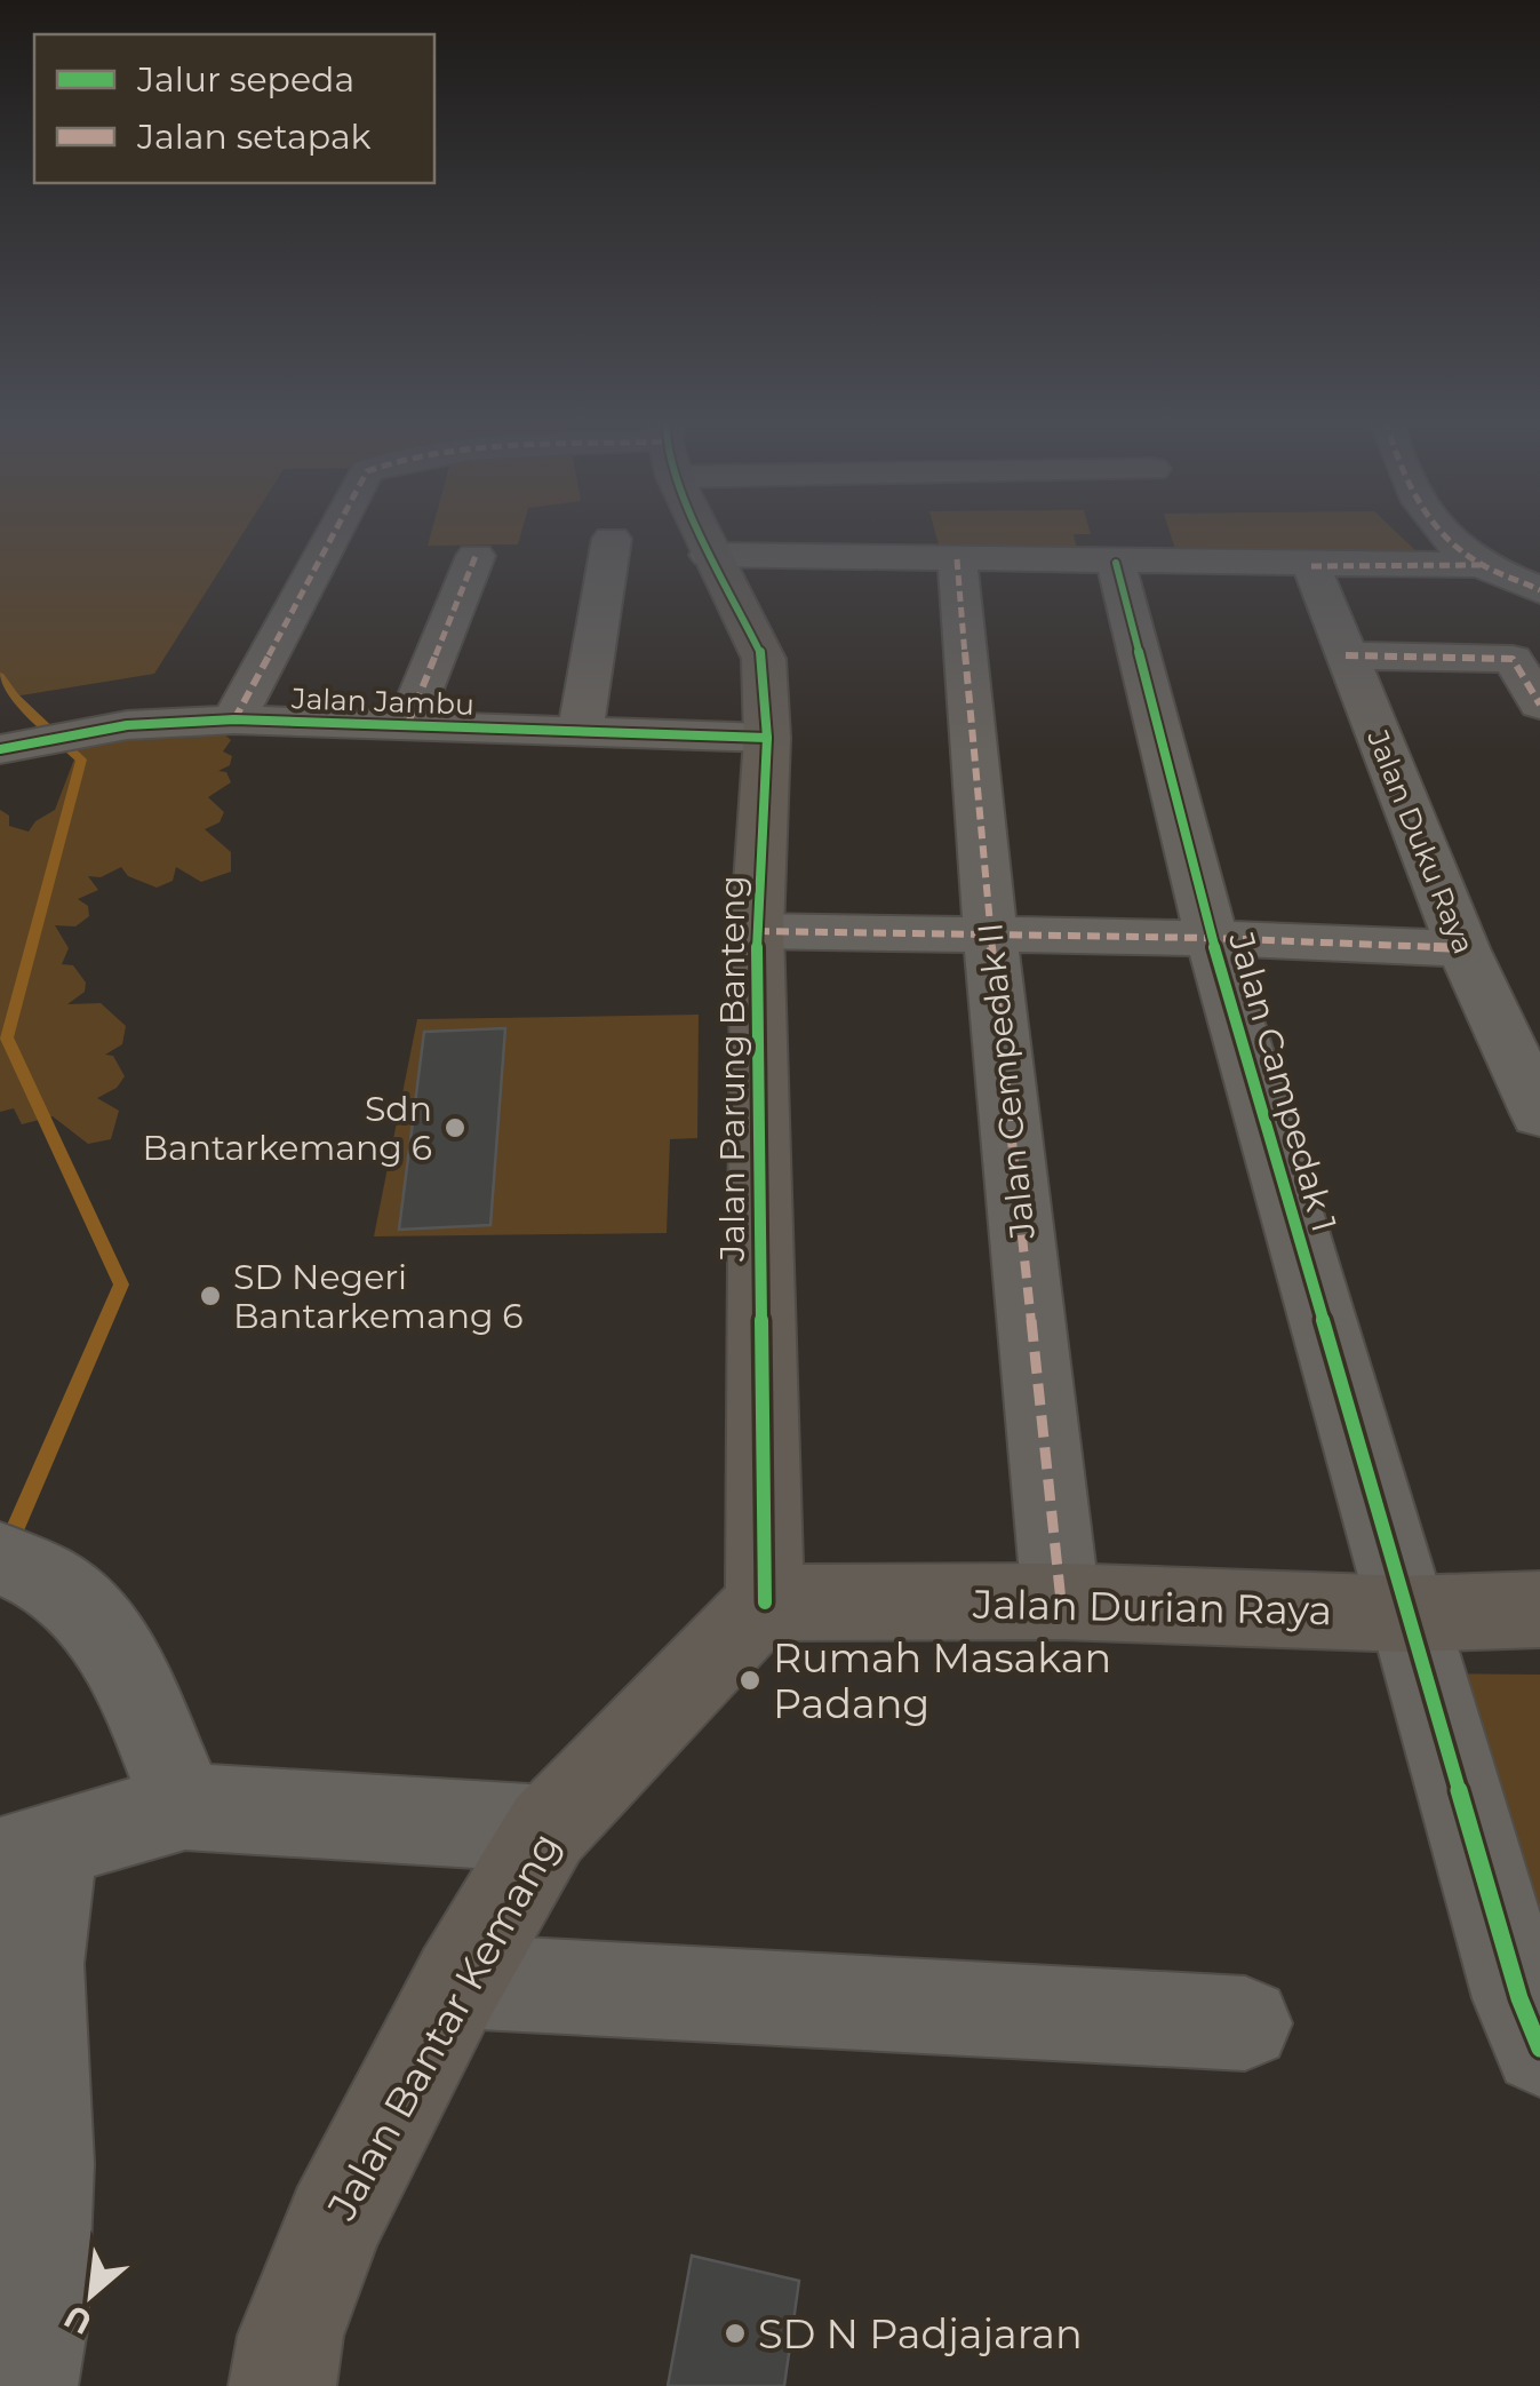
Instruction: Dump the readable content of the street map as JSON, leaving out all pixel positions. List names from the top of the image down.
{
  "streets": {
    "street": [
      "Jalan Jambu",
      "Jalan Duku Raya",
      "Jalan Parung Banteng",
      "Jalan Cempedak II",
      "Jalan Campedak 1",
      "Jalan Durian Raya",
      "Jalan Bantar Kemang"
    ]
  },
  "crossings": [
    ["Jalan Jambu", "Jalan Parung Banteng"],
    ["Jalan Parung Banteng", "Jalan Durian Raya"],
    ["Jalan Parung Banteng", "Jalan Bantar Kemang"],
    ["Jalan Cempedak II", "Jalan Durian Raya"],
    ["Jalan Campedak 1", "Jalan Durian Raya"],
    ["Jalan Durian Raya", "Jalan Bantar Kemang"]
  ],
  "places": [
    "Sdn Bantarkemang 6",
    "SD Negeri Bantarkemang 6",
    "Rumah Masakan Padang",
    "SD N Padjajaran"
  ],
  "legend": ["Jalur sepeda", "Jalan setapak"],
  "north": "bottom left"
}
